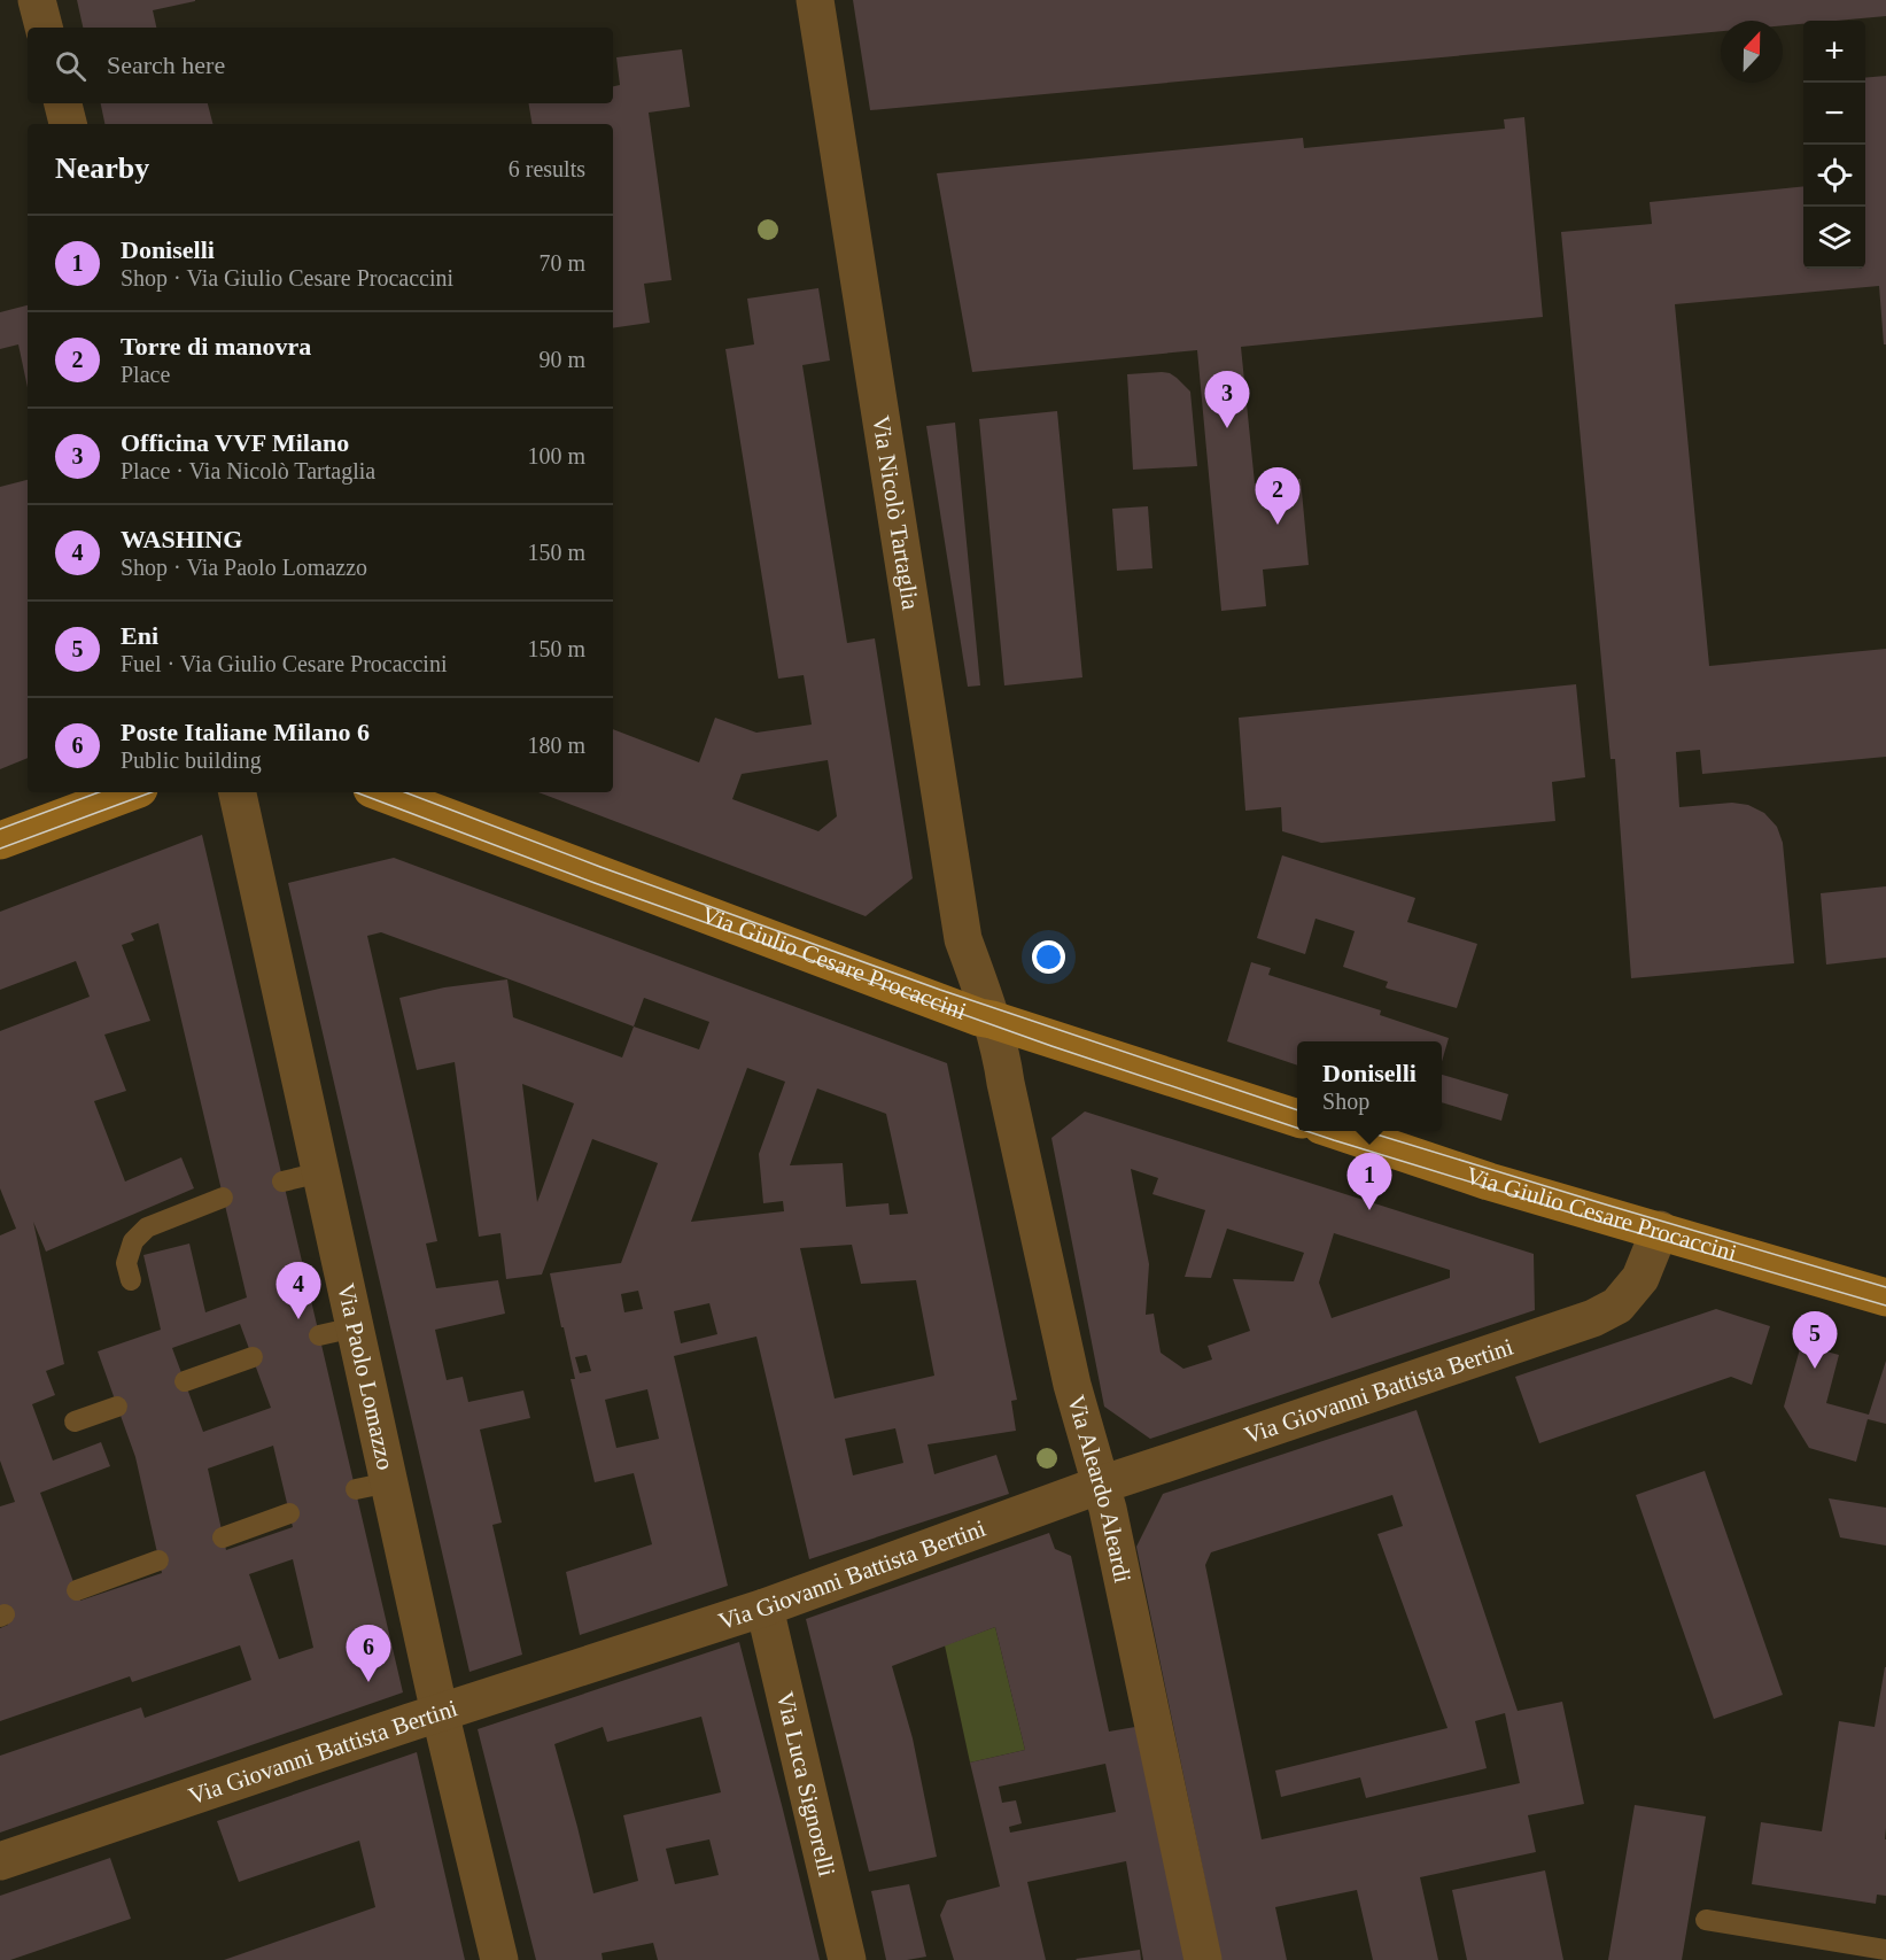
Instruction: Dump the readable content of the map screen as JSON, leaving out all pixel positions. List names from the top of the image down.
{
  "streets": {
    "street": [
      "Via Nicolò Tartaglia",
      "Via Giulio Cesare Procaccini",
      "Via Paolo Lomazzo",
      "Via Giovanni Battista Bertini",
      "Via Aleardo Aleardi",
      "Via Luca Signorelli"
    ]
  },
  "crossings": [
    ["Via Nicolò Tartaglia", "Via Giulio Cesare Procaccini"],
    ["Via Nicolò Tartaglia", "Via Aleardo Aleardi"],
    ["Via Giulio Cesare Procaccini", "Via Giovanni Battista Bertini"],
    ["Via Giulio Cesare Procaccini", "Via Aleardo Aleardi"],
    ["Via Paolo Lomazzo", "Via Giovanni Battista Bertini"],
    ["Via Giovanni Battista Bertini", "Via Aleardo Aleardi"],
    ["Via Giovanni Battista Bertini", "Via Luca Signorelli"]
  ],
  "north": "top",
  "page": {
    "map_buttons": ["+", "−"],
    "search": "Search here",
    "heading": ["Nearby", "6 results"],
    "list": [
      {
        "mark": "1",
        "name": "Doniselli",
        "note": "Shop · Via Giulio Cesare Procaccini",
        "value": "70 m"
      },
      {
        "mark": "2",
        "name": "Torre di manovra",
        "note": "Place",
        "value": "90 m"
      },
      {
        "mark": "3",
        "name": "Officina VVF Milano",
        "note": "Place · Via Nicolò Tartaglia",
        "value": "100 m"
      },
      {
        "mark": "4",
        "name": "WASHING",
        "note": "Shop · Via Paolo Lomazzo",
        "value": "150 m"
      },
      {
        "mark": "5",
        "name": "Eni",
        "note": "Fuel · Via Giulio Cesare Procaccini",
        "value": "150 m"
      },
      {
        "mark": "6",
        "name": "Poste Italiane Milano 6",
        "note": "Public building",
        "value": "180 m"
      }
    ],
    "pins": [
      "3",
      "2",
      "1",
      "4",
      "5",
      "6"
    ],
    "popup": ["Doniselli", "Shop"]
  }
}
